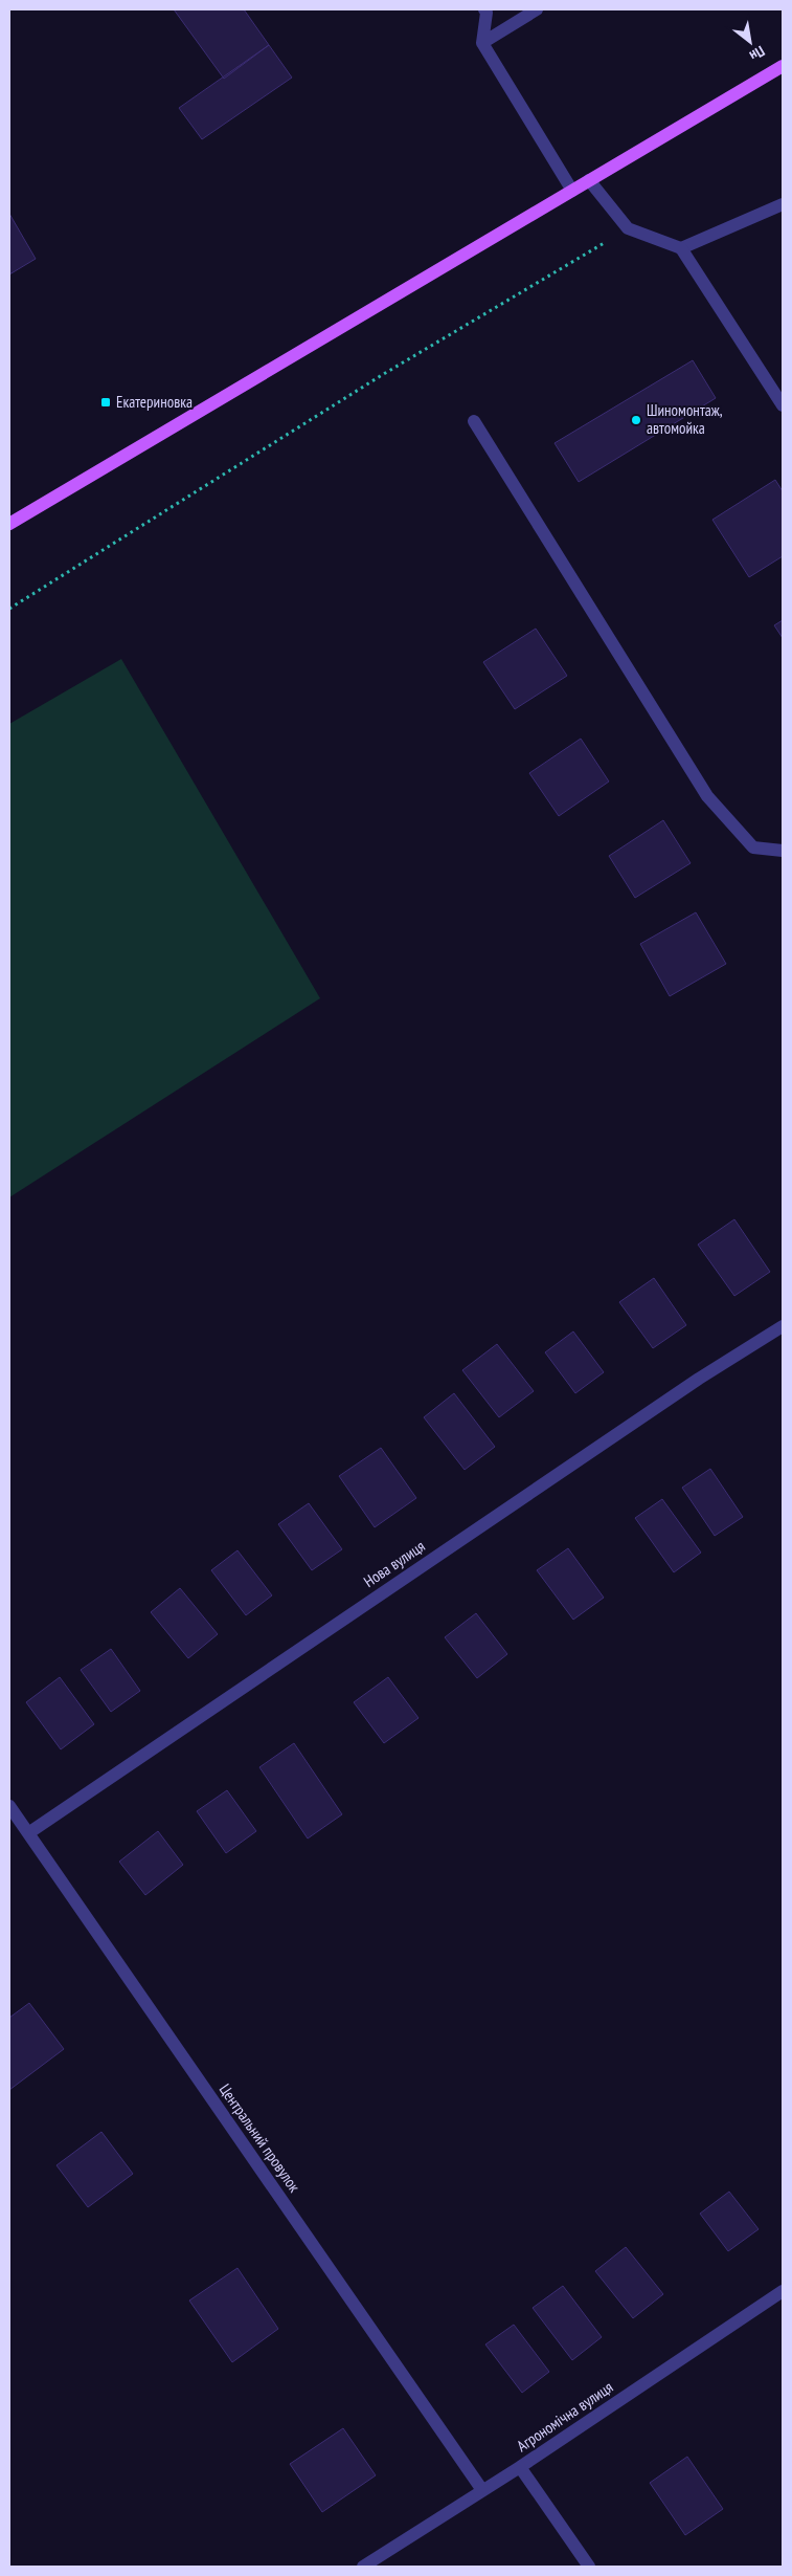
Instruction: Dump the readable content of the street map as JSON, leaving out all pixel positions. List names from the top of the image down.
{
  "streets": {
    "street": ["Нова вулиця", "Центральний провулок", "Агрономічна вулиця"]
  },
  "crossings": [
    ["Нова вулиця", "Центральний провулок"],
    ["Центральний провулок", "Агрономічна вулиця"]
  ],
  "places": {
    "transit": ["Екатериновка"],
    "other": ["Шиномонтаж, автомойка"]
  },
  "north": "bottom right"
}
